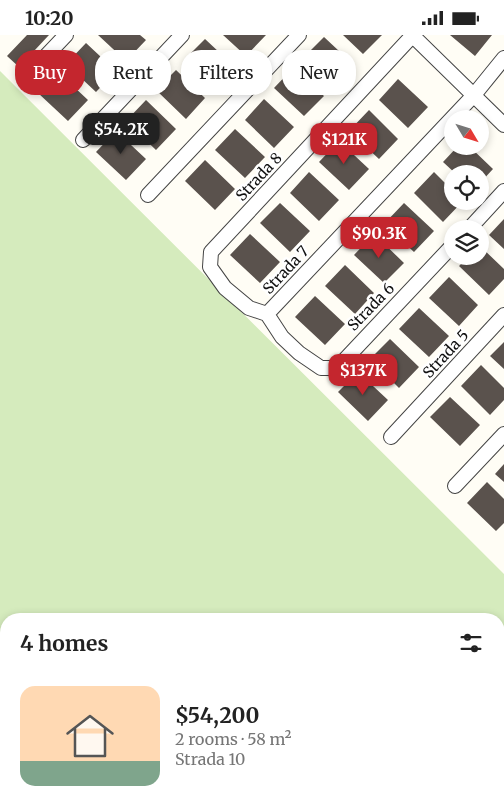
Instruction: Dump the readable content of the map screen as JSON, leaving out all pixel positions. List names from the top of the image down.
{
  "streets": {
    "street": [
      "Strada 8",
      "Strada 7",
      "Strada 6",
      "Strada 5"
    ]
  },
  "crossings": [
    ["Strada 8", "Strada 7"],
    ["Strada 7", "Strada 6"]
  ],
  "north": "bottom right",
  "page": {
    "status": "10:20",
    "chip": [
      "Buy",
      "Rent",
      "Filters",
      "New"
    ],
    "price": [
      "$54.2K",
      "$121K",
      "$90.3K",
      "$137K"
    ],
    "heading": "4 homes",
    "list": [
      {
        "name": "$54,200",
        "note": "2 rooms · 58 m² · Strada 10"
      }
    ]
  }
}
